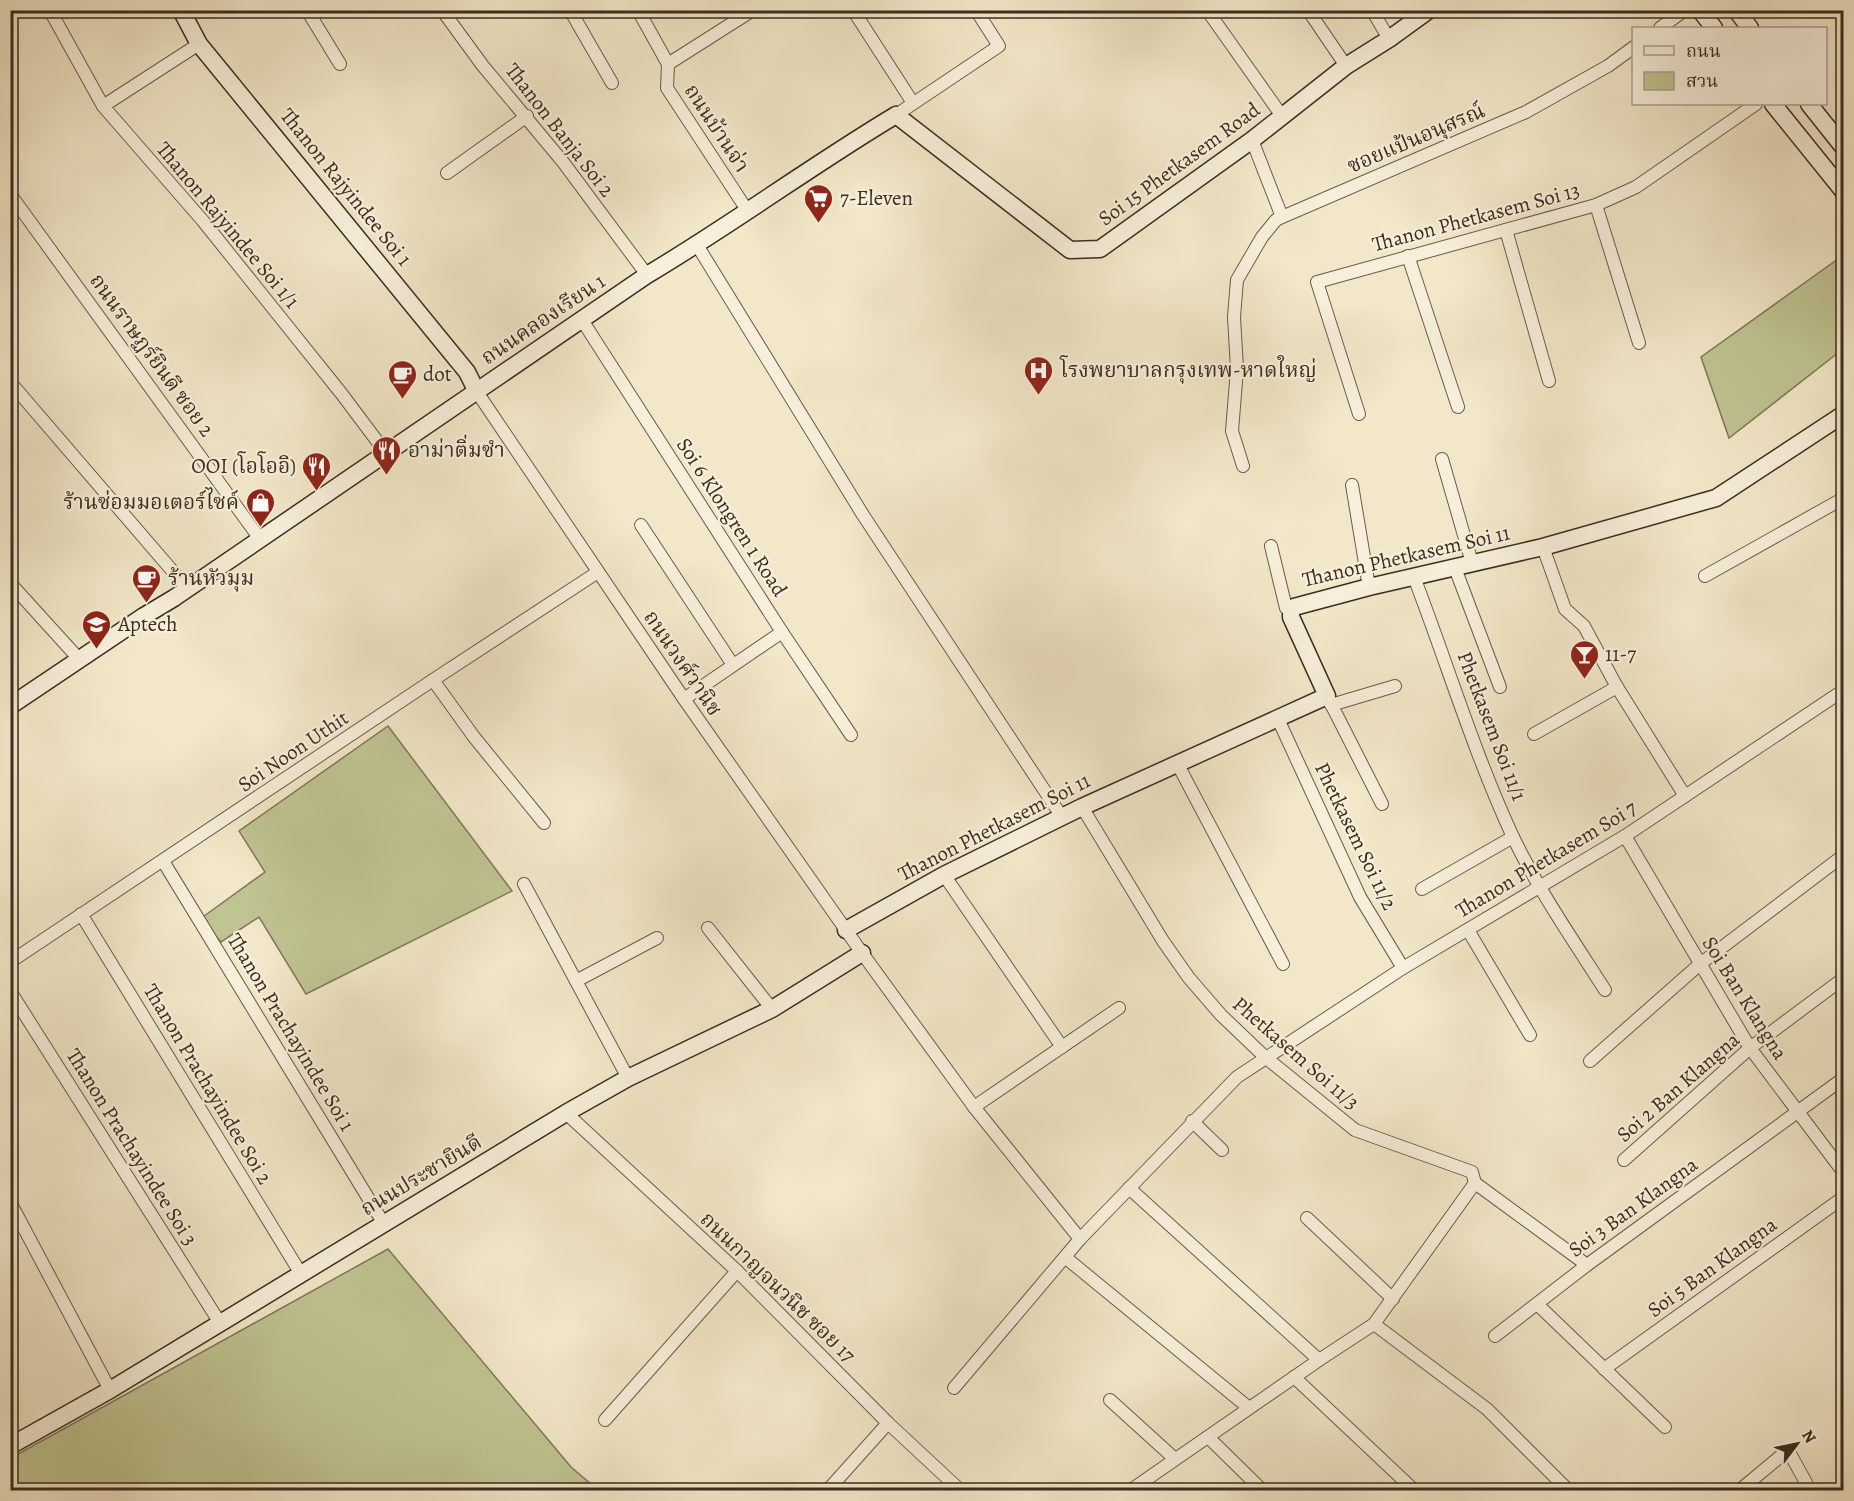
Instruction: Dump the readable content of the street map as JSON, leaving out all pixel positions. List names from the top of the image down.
{
  "streets": {
    "street": [
      "ถนนบ้านจ่า",
      "Thanon Banja Soi 2",
      "ซอยแป้นอนุสรณ์",
      "Soi 15 Phetkasem Road",
      "Thanon Rajyindee Soi 1",
      "Thanon Phetkasem Soi 13",
      "Thanon Rajyindee Soi 1/1",
      "ถนนคลองเรียน 1",
      "ถนนราษฏร์ยินดี ซอย 2",
      "Soi 6 Klongren 1 Road",
      "Thanon Phetkasem Soi 11",
      "ถนนวงศ์วานิช",
      "Phetkasem Soi 11/1",
      "Soi Noon Uthit",
      "Phetkasem Soi 11/2",
      "Thanon Phetkasem Soi 7",
      "Soi Ban Klangna",
      "Thanon Prachayindee Soi 1",
      "Phetkasem Soi 11/3",
      "Thanon Prachayindee Soi 2",
      "Soi 2 Ban Klangna",
      "Thanon Prachayindee Soi 3",
      "ถนนประชายินดี",
      "Soi 3 Ban Klangna",
      "Soi 5 Ban Klangna",
      "ถนนกาญจนวนิช ซอย 17"
    ]
  },
  "crossings": [
    ["ถนนบ้านจ่า", "ถนนคลองเรียน 1"],
    ["Thanon Banja Soi 2", "ถนนคลองเรียน 1"],
    ["Soi 15 Phetkasem Road", "ถนนคลองเรียน 1"],
    ["Thanon Rajyindee Soi 1", "ถนนคลองเรียน 1"],
    ["Thanon Rajyindee Soi 1", "ถนนวงศ์วานิช"],
    ["Thanon Rajyindee Soi 1/1", "ถนนคลองเรียน 1"],
    ["ถนนคลองเรียน 1", "ถนนราษฏร์ยินดี ซอย 2"],
    ["ถนนคลองเรียน 1", "Soi 6 Klongren 1 Road"],
    ["ถนนคลองเรียน 1", "ถนนวงศ์วานิช"],
    ["Thanon Phetkasem Soi 11", "ถนนวงศ์วานิช"],
    ["Thanon Phetkasem Soi 11", "Phetkasem Soi 11/1"],
    ["Thanon Phetkasem Soi 11", "Phetkasem Soi 11/2"],
    ["Thanon Phetkasem Soi 11", "Phetkasem Soi 11/3"],
    ["ถนนวงศ์วานิช", "Soi Noon Uthit"],
    ["ถนนวงศ์วานิช", "Thanon Phetkasem Soi 7"],
    ["ถนนวงศ์วานิช", "ถนนประชายินดี"],
    ["Phetkasem Soi 11/1", "Thanon Phetkasem Soi 7"],
    ["Soi Noon Uthit", "Thanon Prachayindee Soi 1"],
    ["Soi Noon Uthit", "Thanon Prachayindee Soi 2"],
    ["Phetkasem Soi 11/2", "Thanon Phetkasem Soi 7"],
    ["Thanon Phetkasem Soi 7", "Soi Ban Klangna"],
    ["Thanon Phetkasem Soi 7", "Phetkasem Soi 11/3"],
    ["Soi Ban Klangna", "Soi 2 Ban Klangna"],
    ["Soi Ban Klangna", "Soi 3 Ban Klangna"],
    ["Thanon Prachayindee Soi 1", "ถนนประชายินดี"],
    ["Phetkasem Soi 11/3", "Soi 3 Ban Klangna"],
    ["Thanon Prachayindee Soi 2", "ถนนประชายินดี"],
    ["Thanon Prachayindee Soi 3", "ถนนประชายินดี"],
    ["ถนนประชายินดี", "ถนนกาญจนวนิช ซอย 17"]
  ],
  "places": {
    "supermarket": ["7-Eleven"],
    "hospital": ["โรงพยาบาลกรุงเทพ-หาดใหญ่"],
    "cafe": ["dot", "ร้านหัวมุม"],
    "restaurant": ["อาม่าติ่มซำ", "OOI (โอโออิ)"],
    "shop": ["ร้านซ่อมมอเตอร์ไซค์"],
    "school or university": ["Aptech"],
    "bar": ["11-7"]
  },
  "legend": ["ถนน", "สวน"],
  "north": "top right"
}
